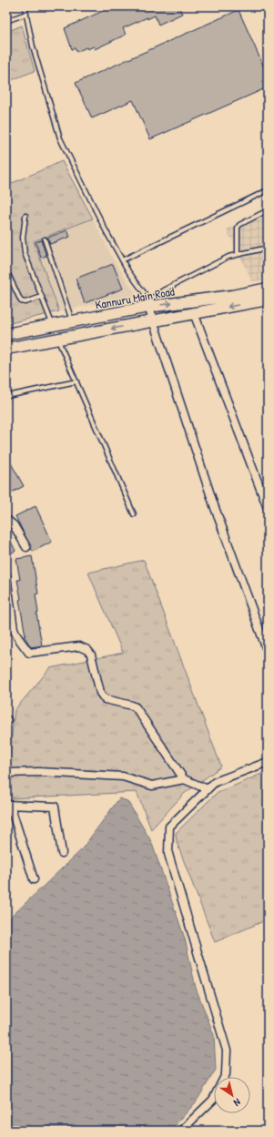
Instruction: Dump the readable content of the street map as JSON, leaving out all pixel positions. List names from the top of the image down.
{
  "streets": {
    "main road": ["Kannuru Main Road"]
  },
  "north": "bottom right"
}
